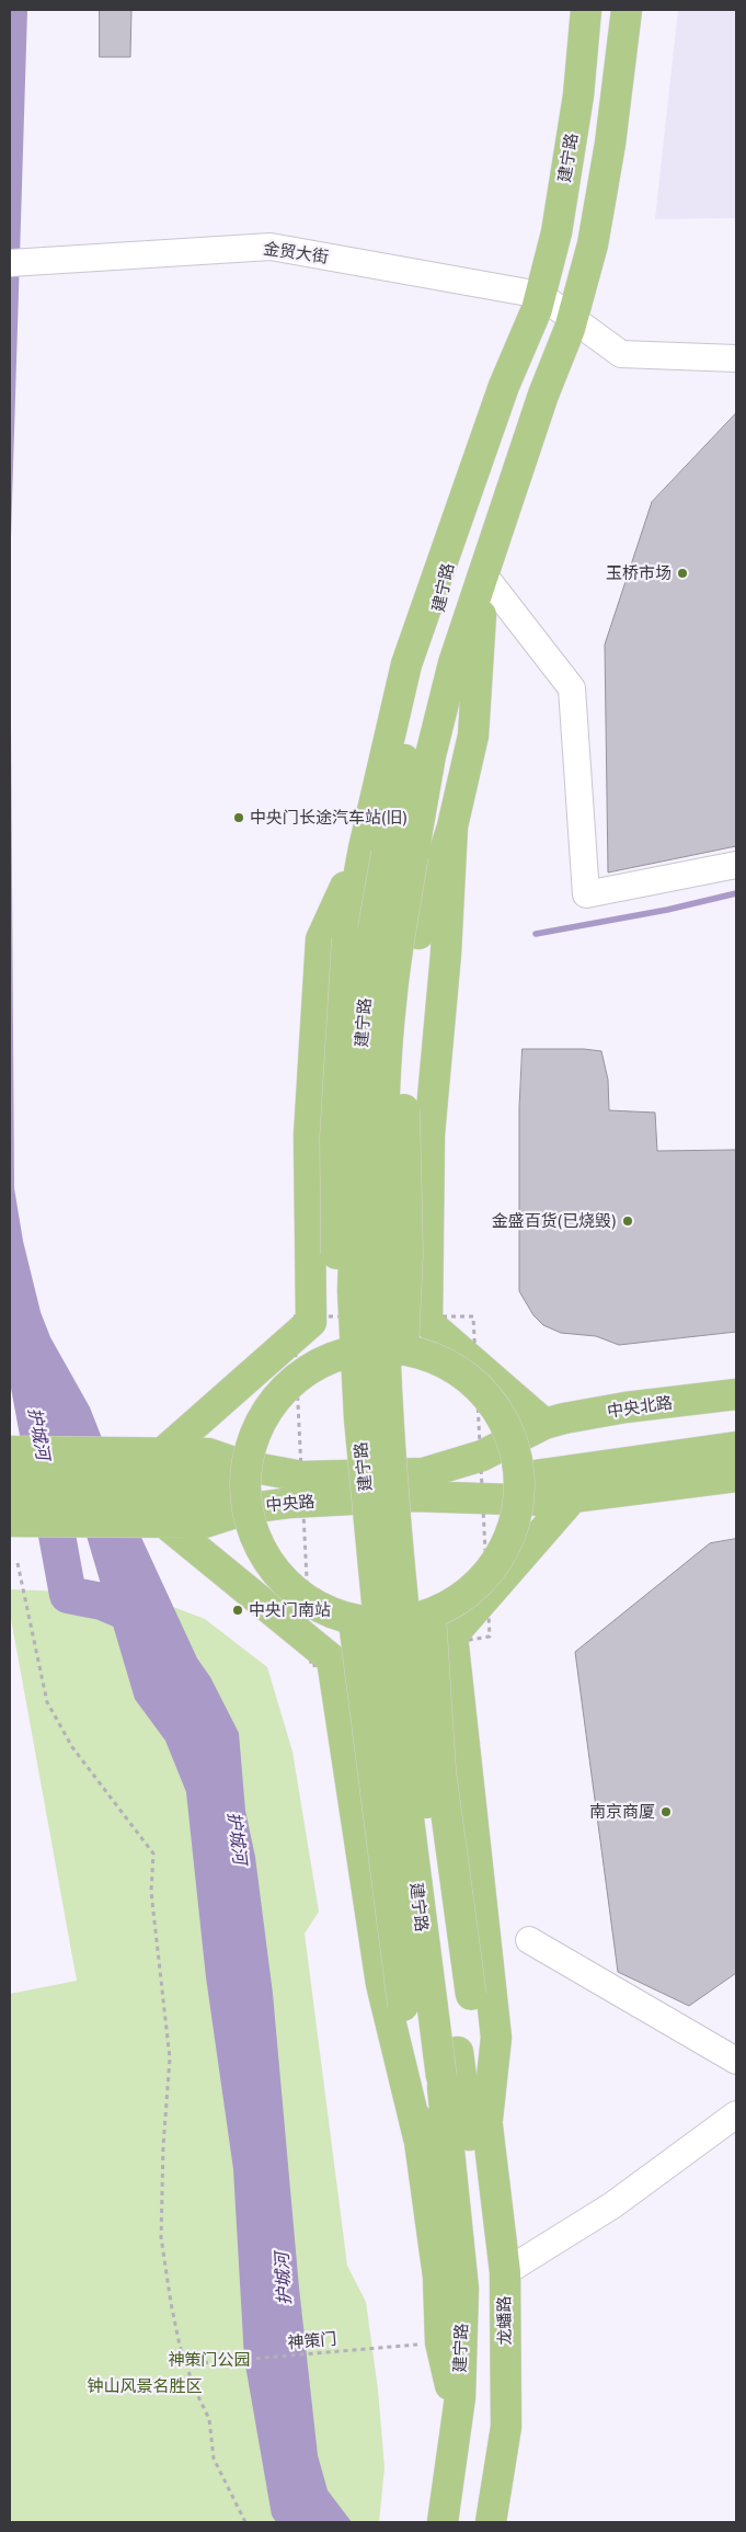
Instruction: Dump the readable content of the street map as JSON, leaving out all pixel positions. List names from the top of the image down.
{
  "streets": {
    "main road": [
      "建宁路",
      "中央北路",
      "中央路",
      "龙蟠路"
    ],
    "street": ["金贸大街"],
    "path": ["神策门"]
  },
  "crossings": [
    ["建宁路", "金贸大街"],
    ["中央北路", "中央路"]
  ],
  "water": ["护城河"],
  "parks": ["神策门公园", "钟山风景名胜区"],
  "places": [
    "玉桥市场",
    "中央门长途汽车站(旧)",
    "金盛百货(已烧毁)",
    "中央门南站",
    "南京商厦"
  ]
}
